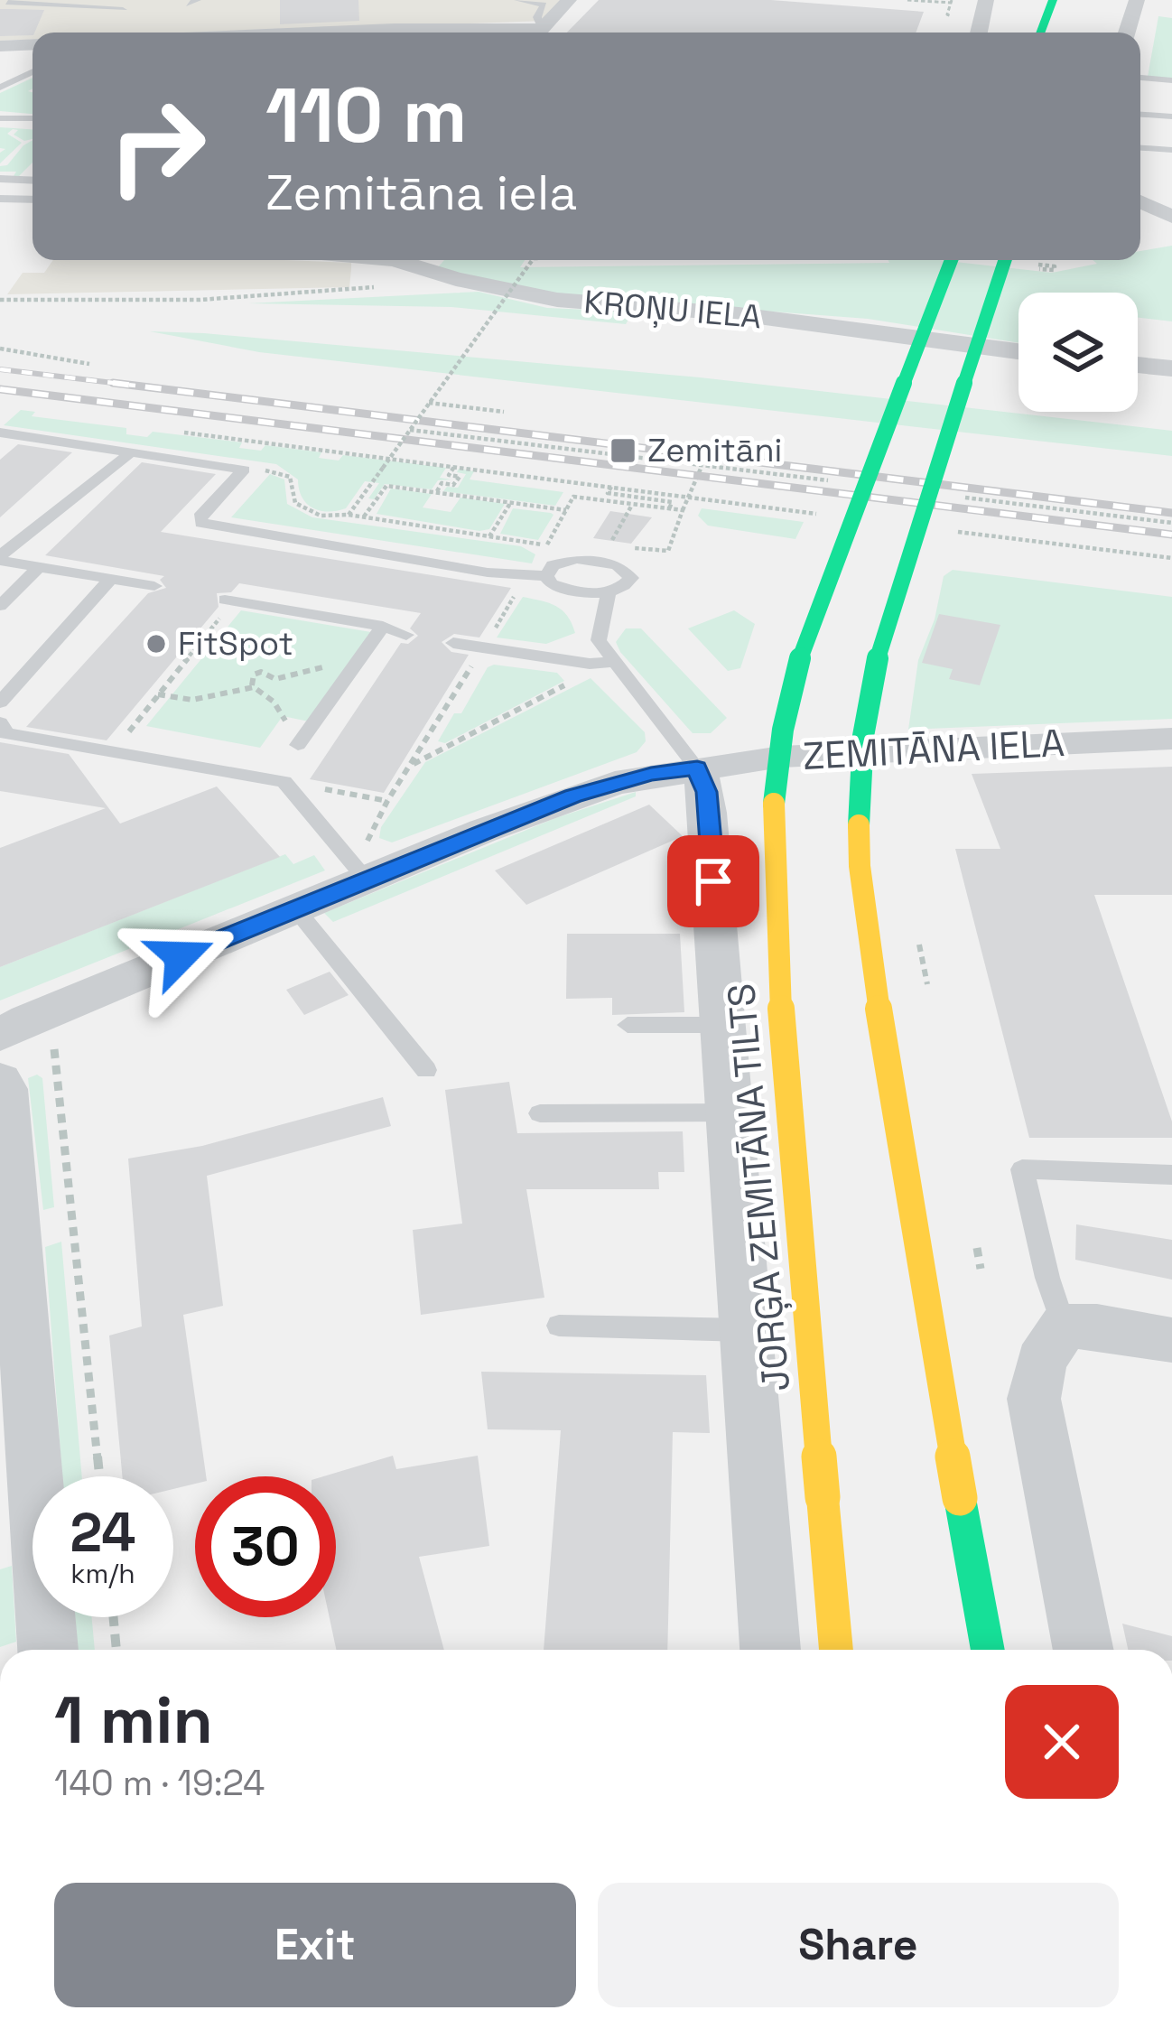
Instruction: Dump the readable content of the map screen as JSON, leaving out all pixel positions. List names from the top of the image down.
{
  "streets": {
    "main road": ["JORĢA ZEMITĀNA TILTS"],
    "street": ["KROŅU IELA", "ZEMITĀNA IELA"]
  },
  "places": {
    "transit": ["Zemitāni"],
    "other": ["FitSpot"]
  },
  "page": {
    "turn": ["110 m", "Zemitāna iela"],
    "speed": "24 km/h",
    "limit": "30",
    "heading": ["1 min", "140 m · 19:24"],
    "buttons": ["Exit", "Share"]
  }
}
